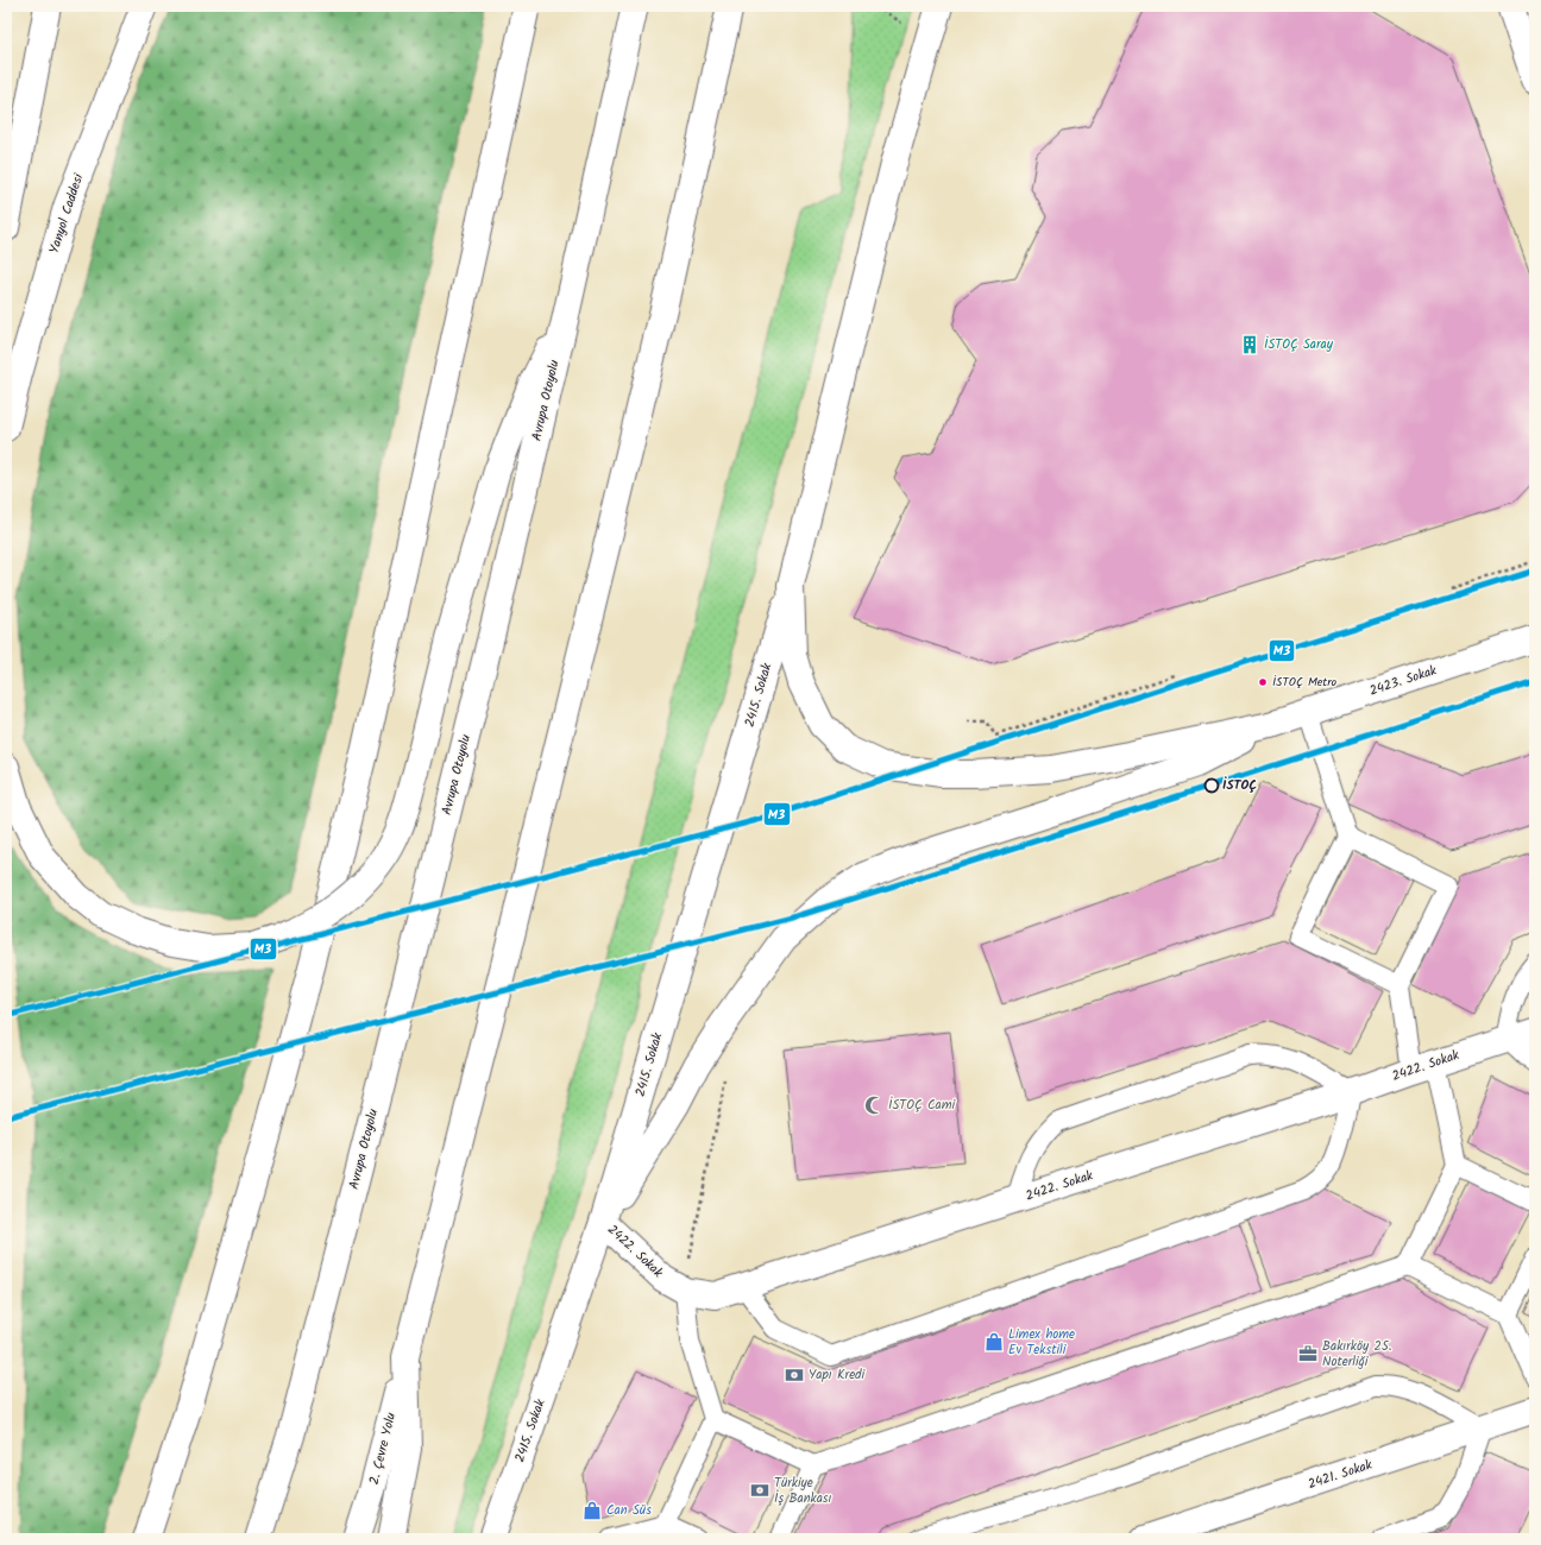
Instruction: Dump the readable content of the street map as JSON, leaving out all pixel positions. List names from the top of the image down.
{
  "streets": {
    "main road": [
      "Yanyol Caddesi",
      "Avrupa Otoyolu",
      "2423. Sokak",
      "2415. Sokak",
      "2422. Sokak",
      "2. Çevre Yolu",
      "2421. Sokak"
    ]
  },
  "crossings": [
    ["2415. Sokak", "2422. Sokak"]
  ],
  "places": {
    "building": ["İSTOÇ Saray"],
    "other": ["İSTOÇ Metro", "İSTOÇ"],
    "mosque": ["İSTOÇ Cami"],
    "shop": ["Limex home Ev Tekstili", "Can Süs"],
    "office": ["Bakırköy 25. Noterliği"],
    "bank": ["Yapı Kredi", "Türkiye İş Bankası"]
  },
  "lines": ["transit line M3"]
}
